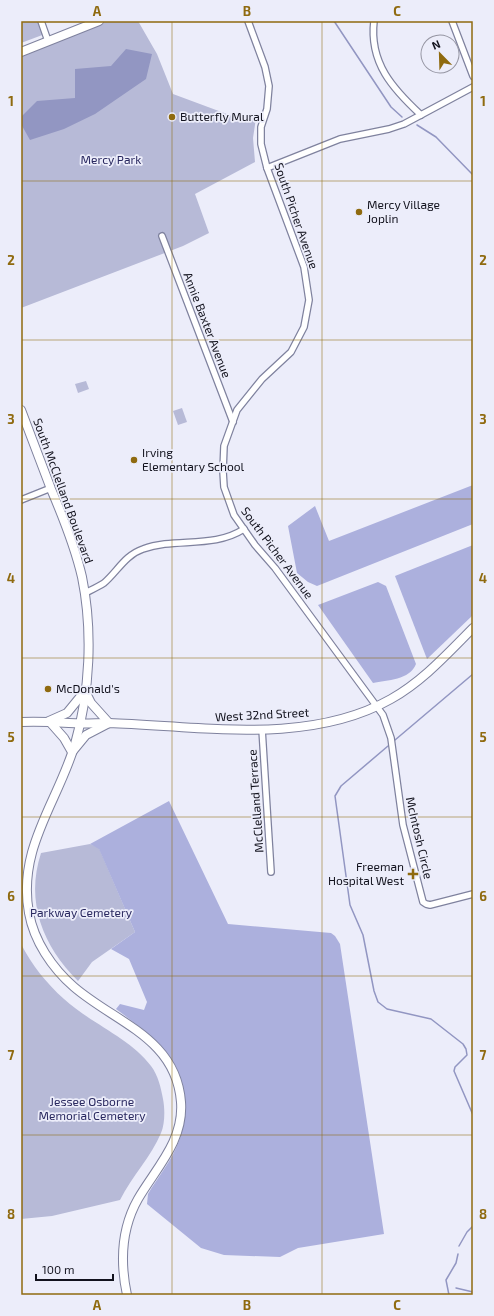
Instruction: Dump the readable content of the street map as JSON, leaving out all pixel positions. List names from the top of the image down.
{
  "streets": {
    "main road": ["South McClelland Boulevard", "West 32nd Street"],
    "street": [
      "South Picher Avenue",
      "Annie Baxter Avenue",
      "McClelland Terrace",
      "McIntosh Circle"
    ]
  },
  "crossings": [
    ["South Picher Avenue", "Annie Baxter Avenue"],
    ["South Picher Avenue", "West 32nd Street"],
    ["South Picher Avenue", "McIntosh Circle"],
    ["South McClelland Boulevard", "West 32nd Street"],
    ["West 32nd Street", "McClelland Terrace"],
    ["West 32nd Street", "McIntosh Circle"]
  ],
  "parks": ["Mercy Park", "Parkway Cemetery", "Jessee Osborne Memorial Cemetery"],
  "places": {
    "other": [
      "Butterfly Mural",
      "Mercy Village Joplin",
      "Irving Elementary School",
      "McDonald's"
    ],
    "health": ["Freeman Hospital West"]
  },
  "scale_bar": "100 m",
  "north": "top left",
  "grid": {
    "columns": ["A", "B", "C"],
    "rows": [
      "1",
      "2",
      "3",
      "4",
      "5",
      "6",
      "7",
      "8"
    ]
  }
}
